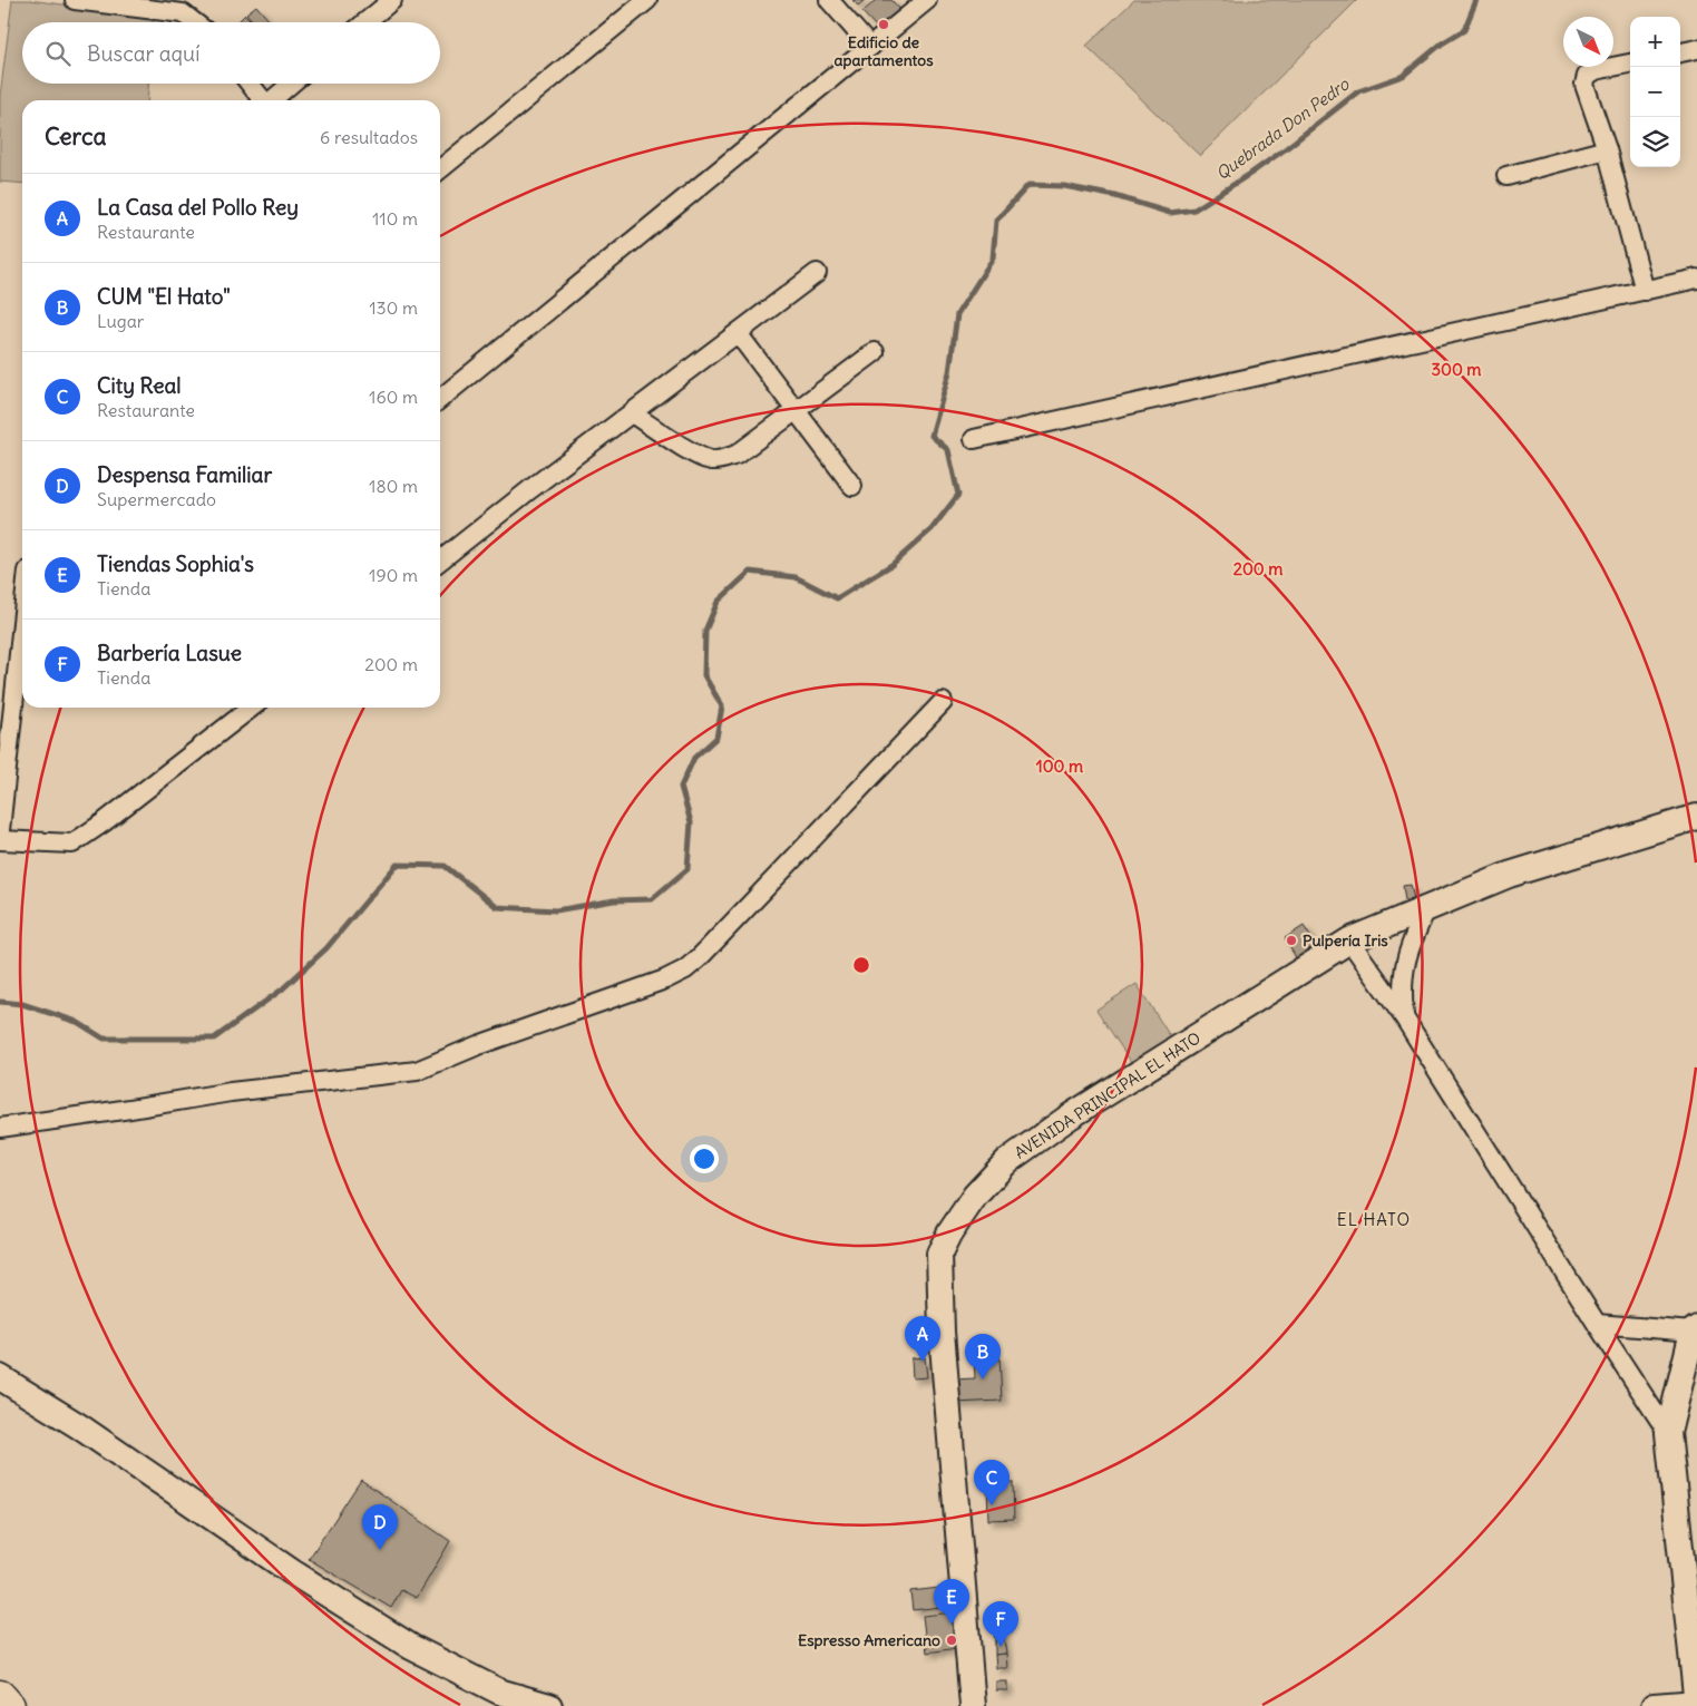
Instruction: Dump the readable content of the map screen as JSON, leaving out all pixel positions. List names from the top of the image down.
{
  "streets": {
    "street": ["AVENIDA PRINCIPAL EL HATO"]
  },
  "districts": ["EL HATO"],
  "water": ["Quebrada Don Pedro"],
  "places": ["Edificio de apartamentos", "Pulpería Iris", "Espresso Americano"],
  "north": "bottom right",
  "page": {
    "map_buttons": ["+", "−"],
    "search": "Buscar aquí",
    "heading": ["Cerca", "6 resultados"],
    "list": [
      {
        "mark": "A",
        "name": "La Casa del Pollo Rey",
        "note": "Restaurante",
        "value": "110 m"
      },
      {
        "mark": "B",
        "name": "CUM \"El Hato\"",
        "note": "Lugar",
        "value": "130 m"
      },
      {
        "mark": "C",
        "name": "City Real",
        "note": "Restaurante",
        "value": "160 m"
      },
      {
        "mark": "D",
        "name": "Despensa Familiar",
        "note": "Supermercado",
        "value": "180 m"
      },
      {
        "mark": "E",
        "name": "Tiendas Sophia's",
        "note": "Tienda",
        "value": "190 m"
      },
      {
        "mark": "F",
        "name": "Barbería Lasue",
        "note": "Tienda",
        "value": "200 m"
      }
    ],
    "pins": [
      "A",
      "B",
      "C",
      "D",
      "E",
      "F"
    ]
  },
  "rings": ["300 m", "200 m", "100 m"]
}
